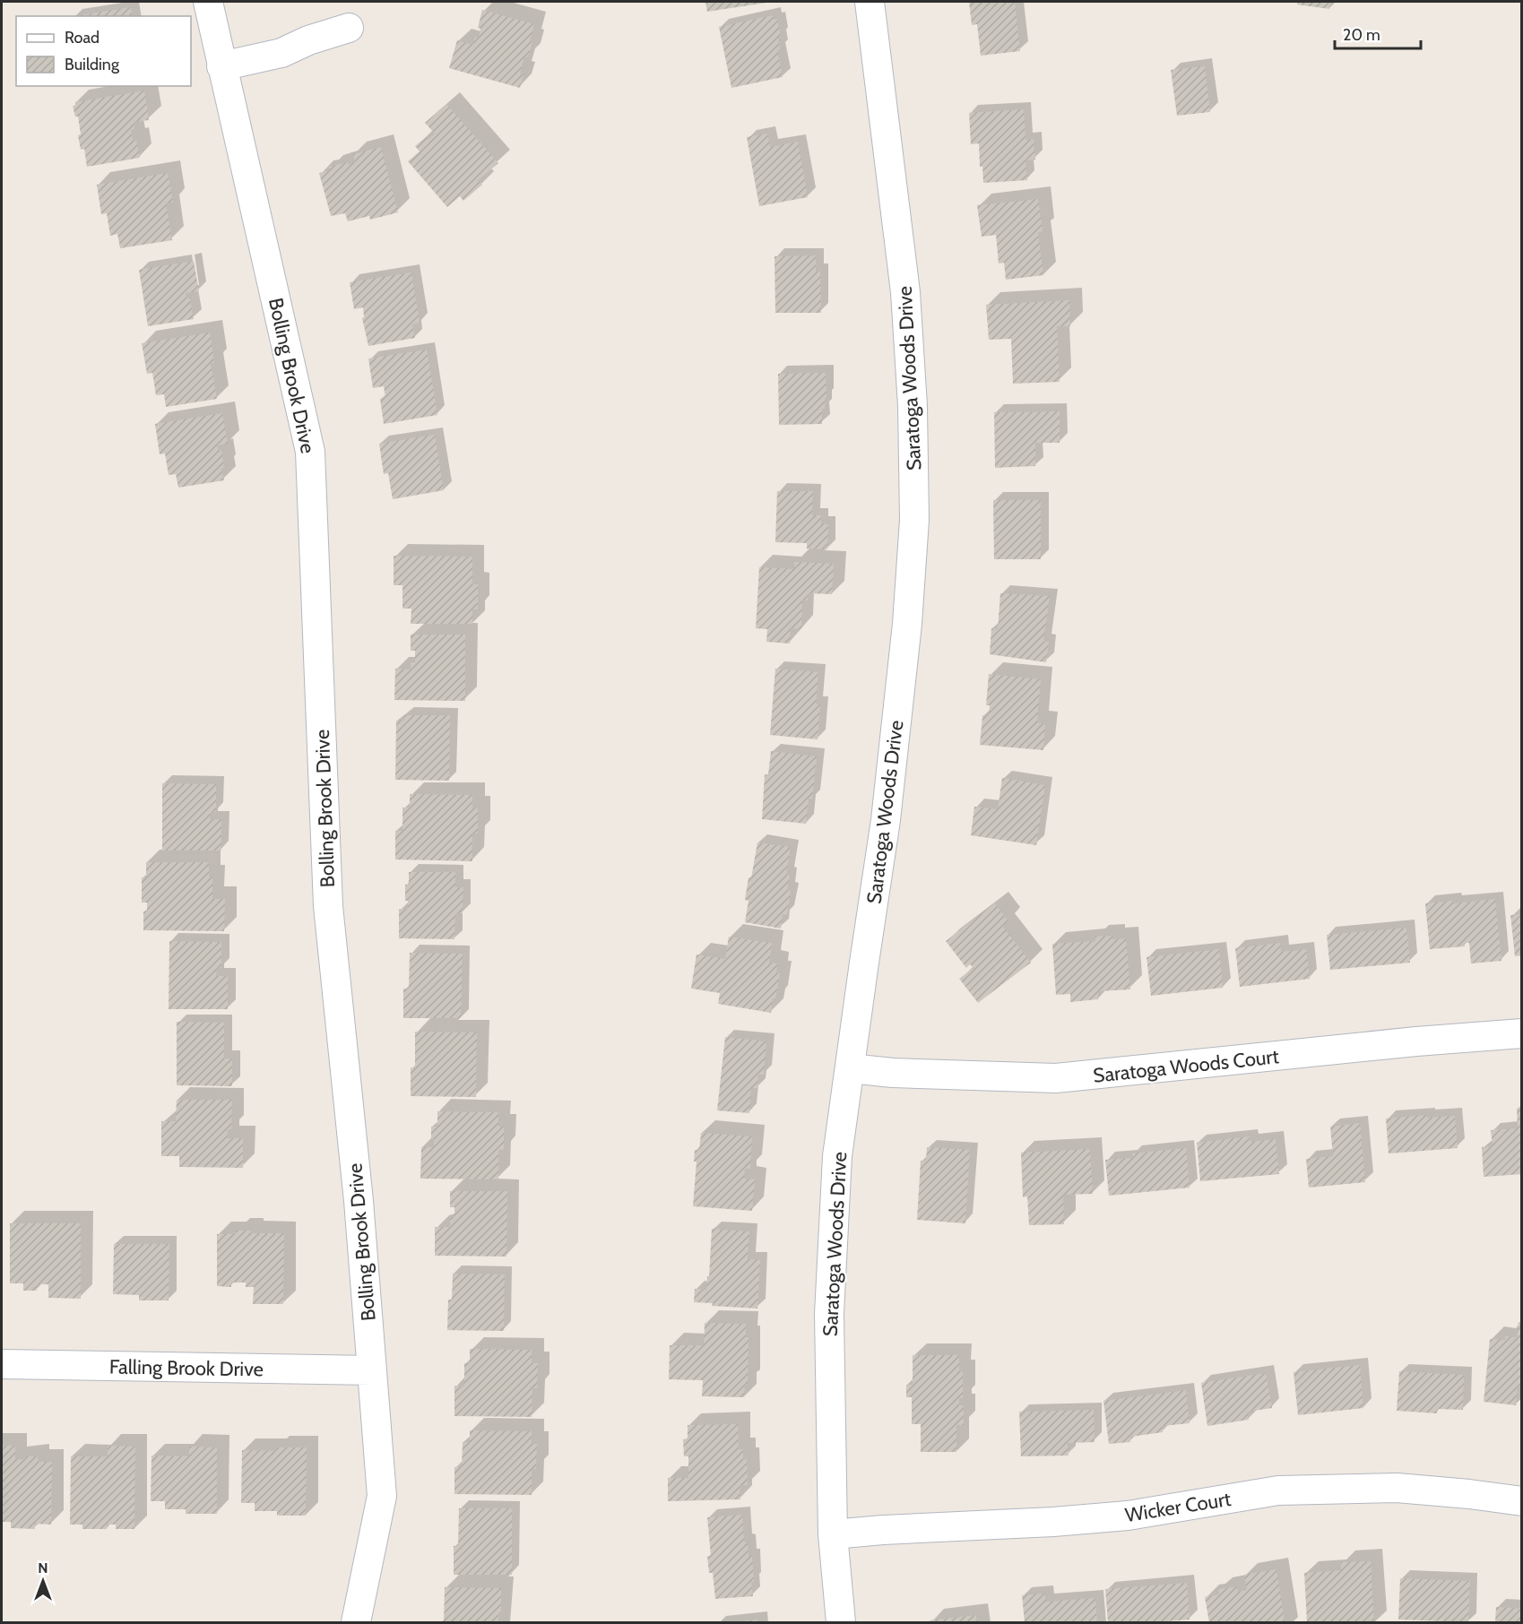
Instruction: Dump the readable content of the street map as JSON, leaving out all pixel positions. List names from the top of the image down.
{
  "streets": {
    "street": [
      "Bolling Brook Drive",
      "Saratoga Woods Drive",
      "Saratoga Woods Court",
      "Falling Brook Drive",
      "Wicker Court"
    ]
  },
  "crossings": [
    ["Bolling Brook Drive", "Falling Brook Drive"],
    ["Saratoga Woods Drive", "Saratoga Woods Court"],
    ["Saratoga Woods Drive", "Wicker Court"]
  ],
  "legend": ["Road", "Building"],
  "scale_bar": "20 m",
  "north": "top"
}
